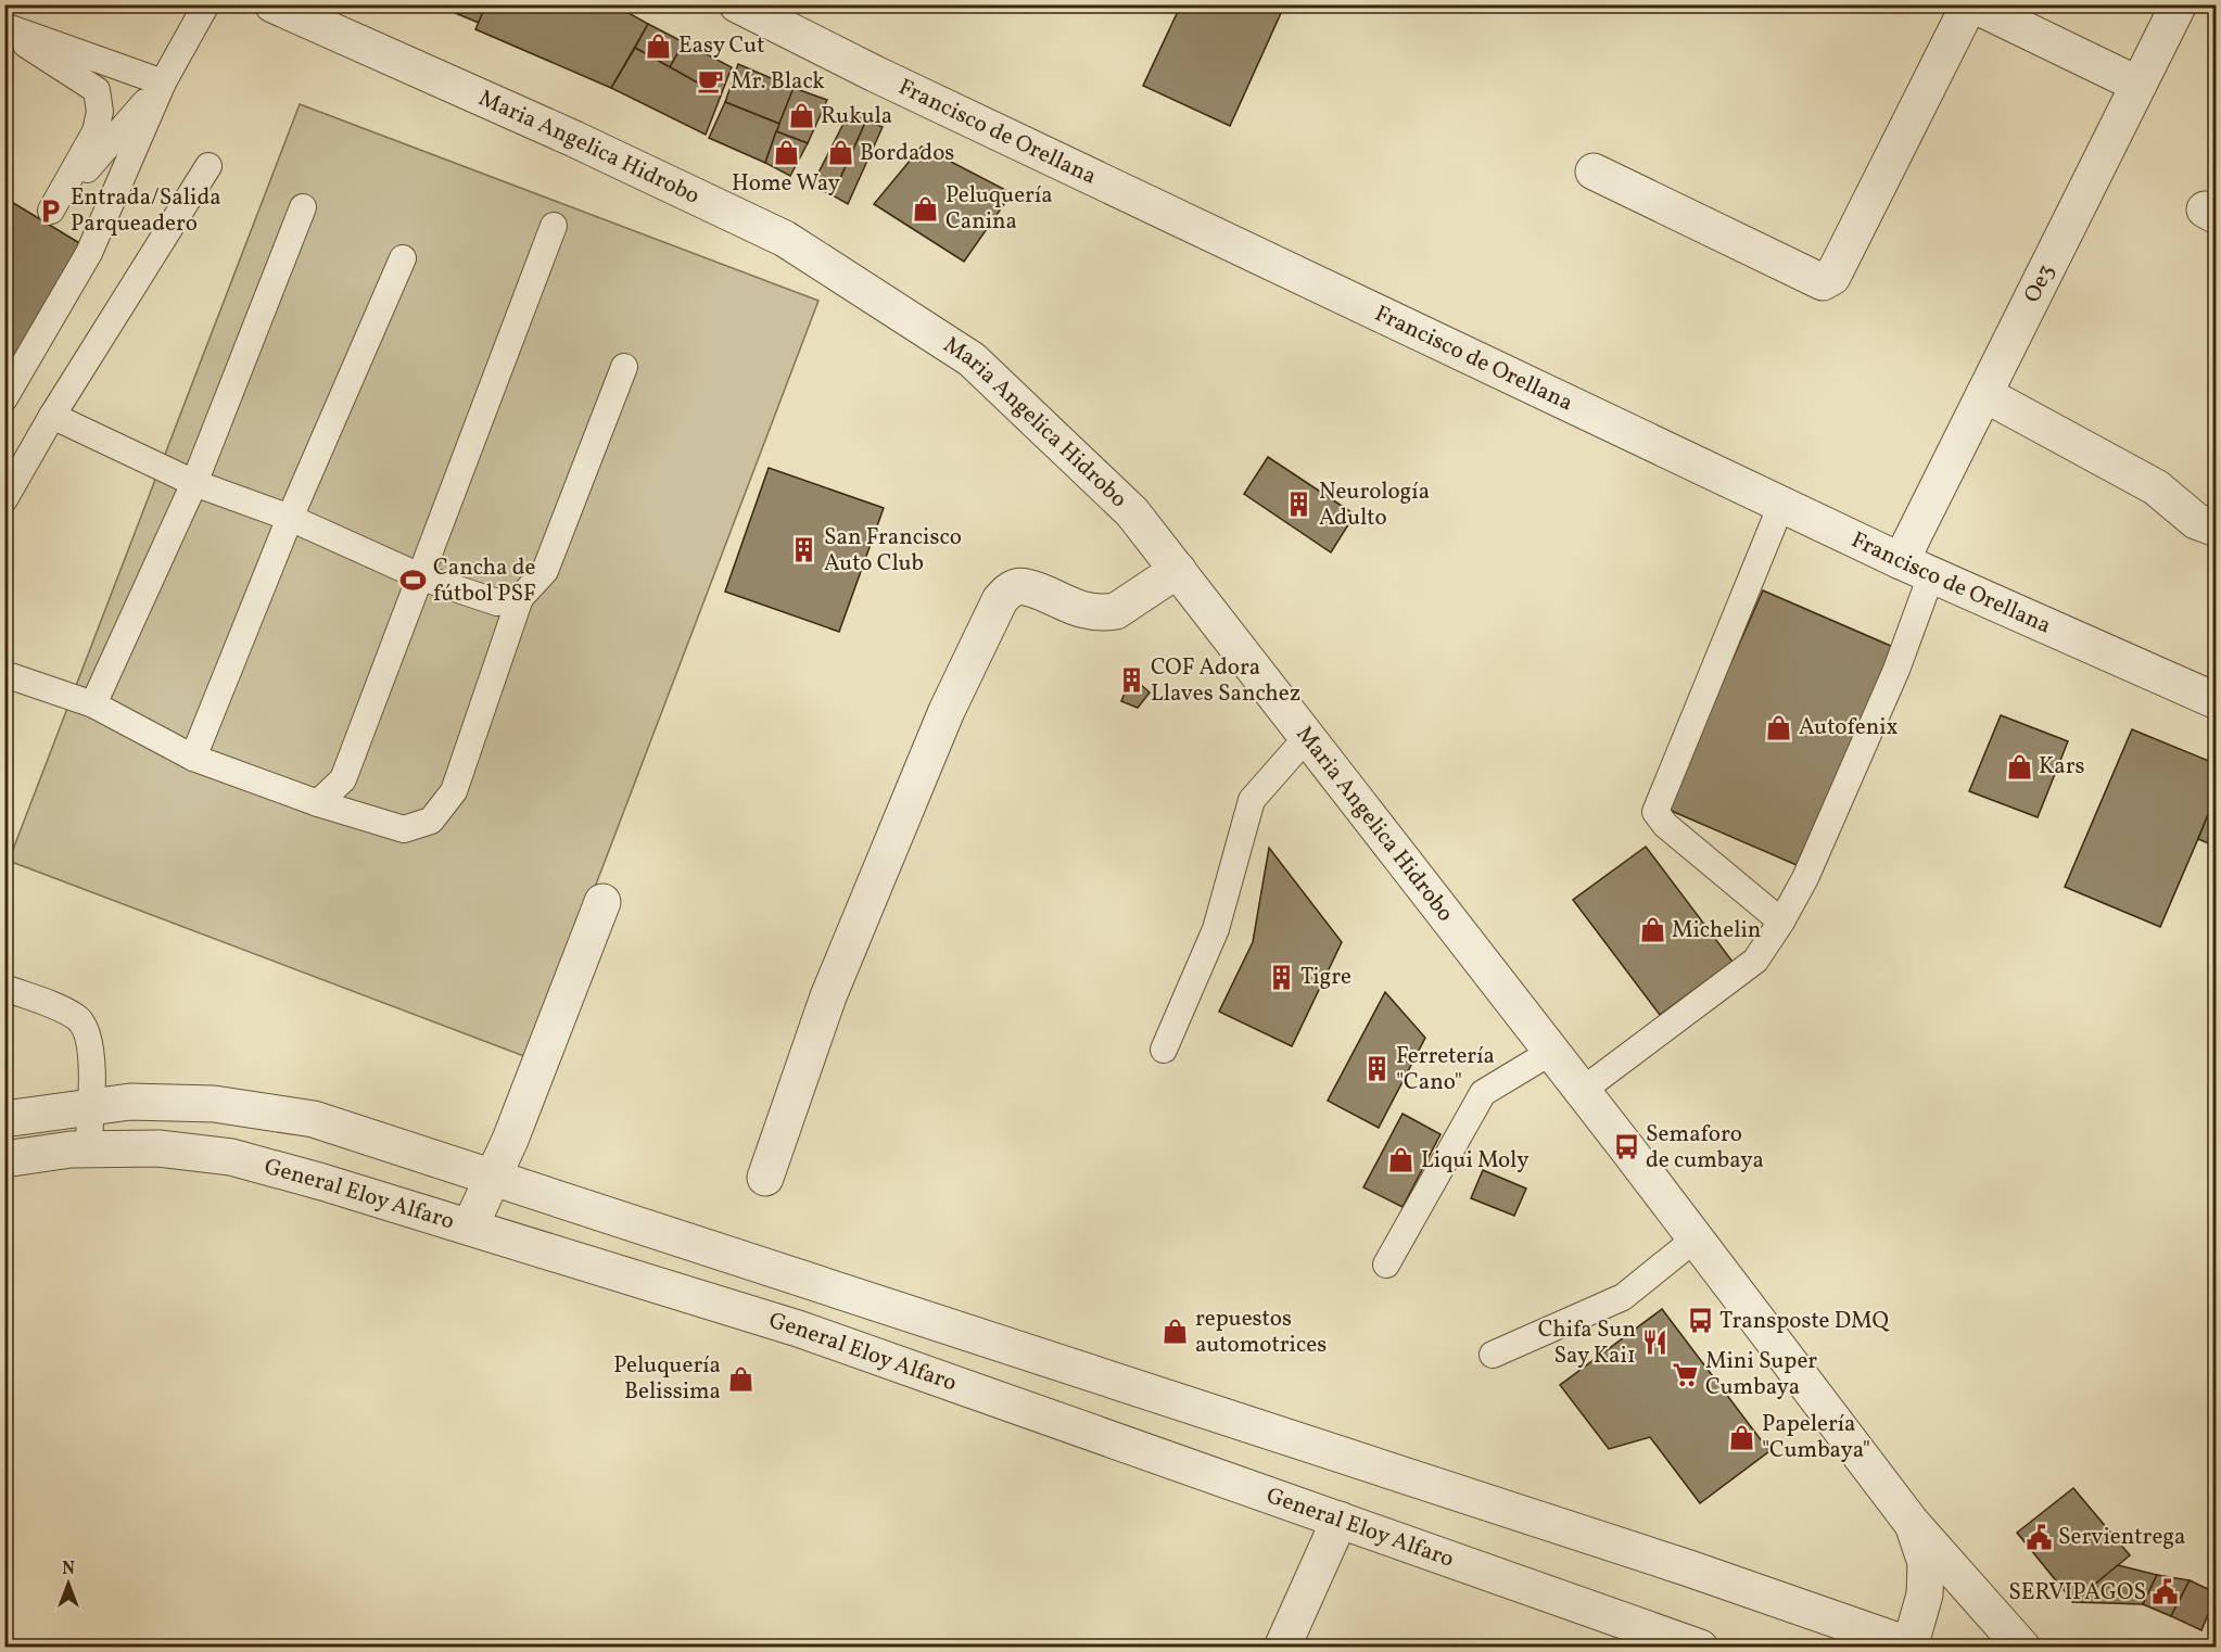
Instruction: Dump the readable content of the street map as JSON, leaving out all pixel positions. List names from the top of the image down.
{
  "streets": {
    "street": [
      "Francisco de Orellana",
      "Maria Angelica Hidrobo",
      "Oe3",
      "General Eloy Alfaro"
    ]
  },
  "crossings": [
    ["Francisco de Orellana", "Oe3"]
  ],
  "places": {
    "shop": [
      "Easy Cut",
      "Rukula",
      "Home Way",
      "Bordados",
      "Peluquería Canina",
      "Autofenix",
      "Kars",
      "Michelin",
      "Liqui Moly",
      "repuestos automotrices",
      "Peluquería Belissima",
      "Papelería \"Cumbaya\""
    ],
    "cafe": ["Mr. Black"],
    "parking": ["Entrada/Salida Parqueadero"],
    "building": [
      "Neurología Adulto",
      "San Francisco Auto Club",
      "COF Adora Llaves Sanchez",
      "Tigre",
      "Ferretería \"Cano\""
    ],
    "sports": ["Cancha de fútbol PSF"],
    "bus stop": ["Semaforo de cumbaya", "Transposte DMQ"],
    "restaurant": ["Chifa Sun Say Kai1"],
    "supermarket": ["Mini Super Cumbaya"],
    "public building": ["Servientrega", "SERVIPAGOS"]
  },
  "north": "top"
}
